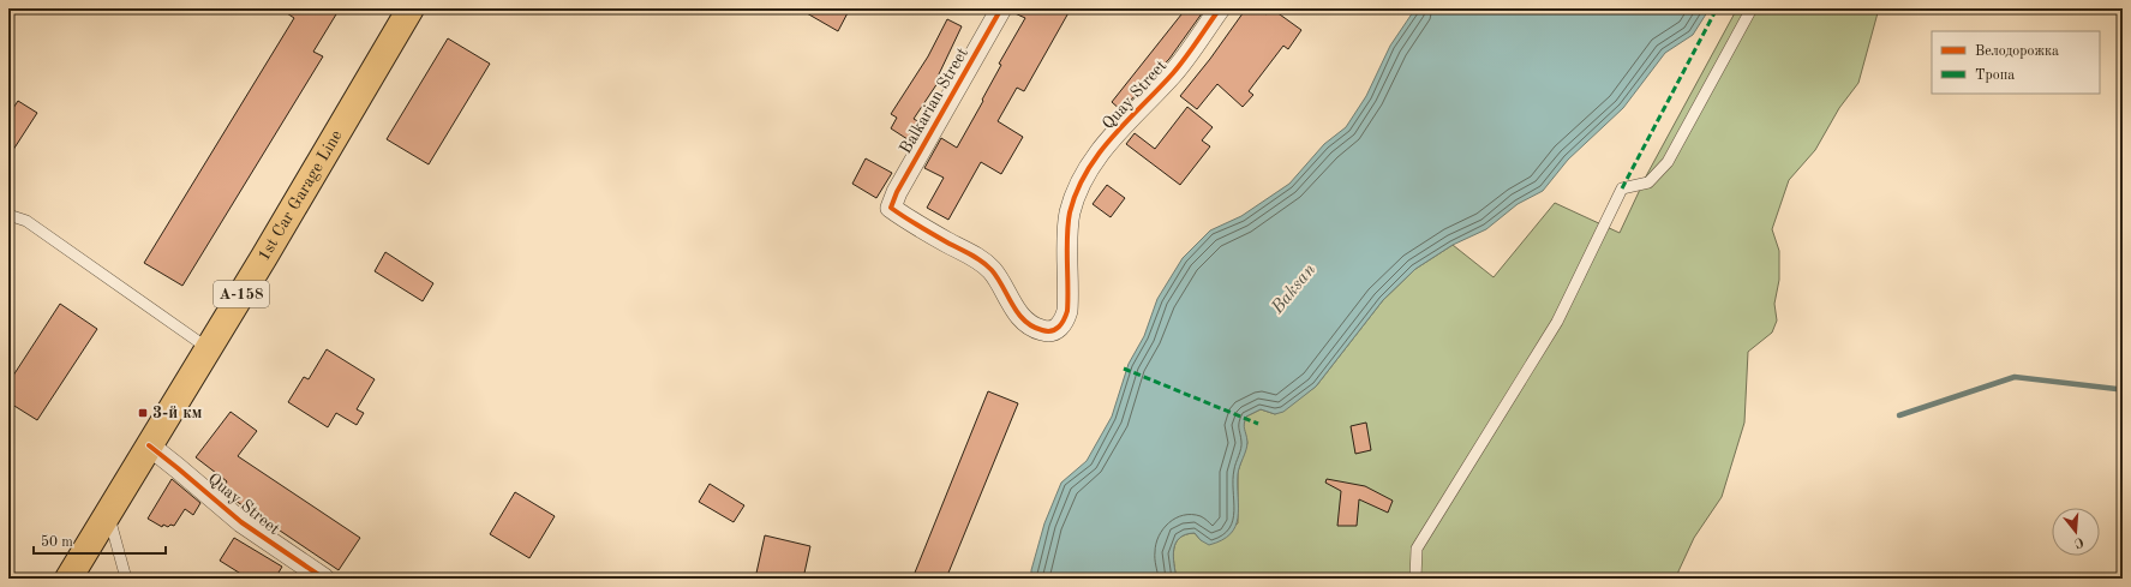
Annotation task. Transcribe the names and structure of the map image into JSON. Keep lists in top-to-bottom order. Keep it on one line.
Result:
{"streets":{"main road":["1st Car Garage Line","А-158"],"street":["Quay Street","Balkarian Street"]},"crossings":[["Quay Street","Balkarian Street"],["Quay Street","1st Car Garage Line"]],"water":["Baksan"],"places":{"transit":["3-й км"]},"legend":["Велодорожка","Тропа"],"scale_bar":"50 m","north":"bottom"}
